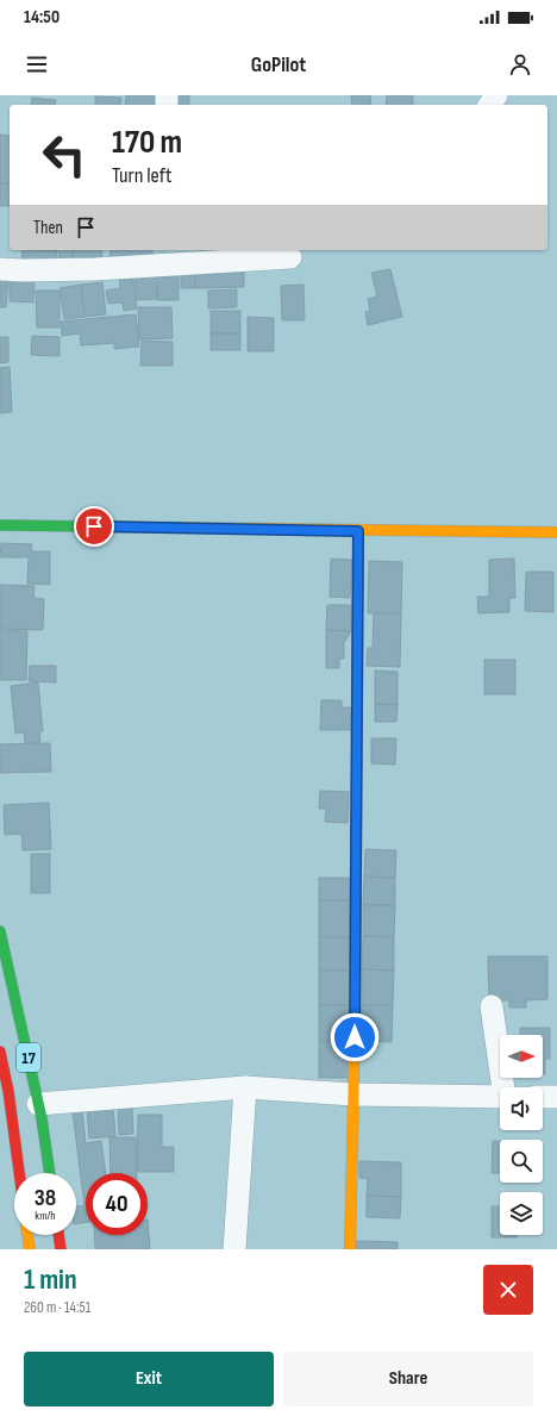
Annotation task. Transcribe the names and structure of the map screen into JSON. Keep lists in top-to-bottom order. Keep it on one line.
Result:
{"streets":{"main road":["17"]},"north":"right","page":{"status":"14:50","header":"GoPilot","turn":["170 m","Turn left"],"then":"Then","speed":"38 km/h","limit":"40","heading":["1 min","260 m · 14:51"],"buttons":["Exit","Share"]}}
